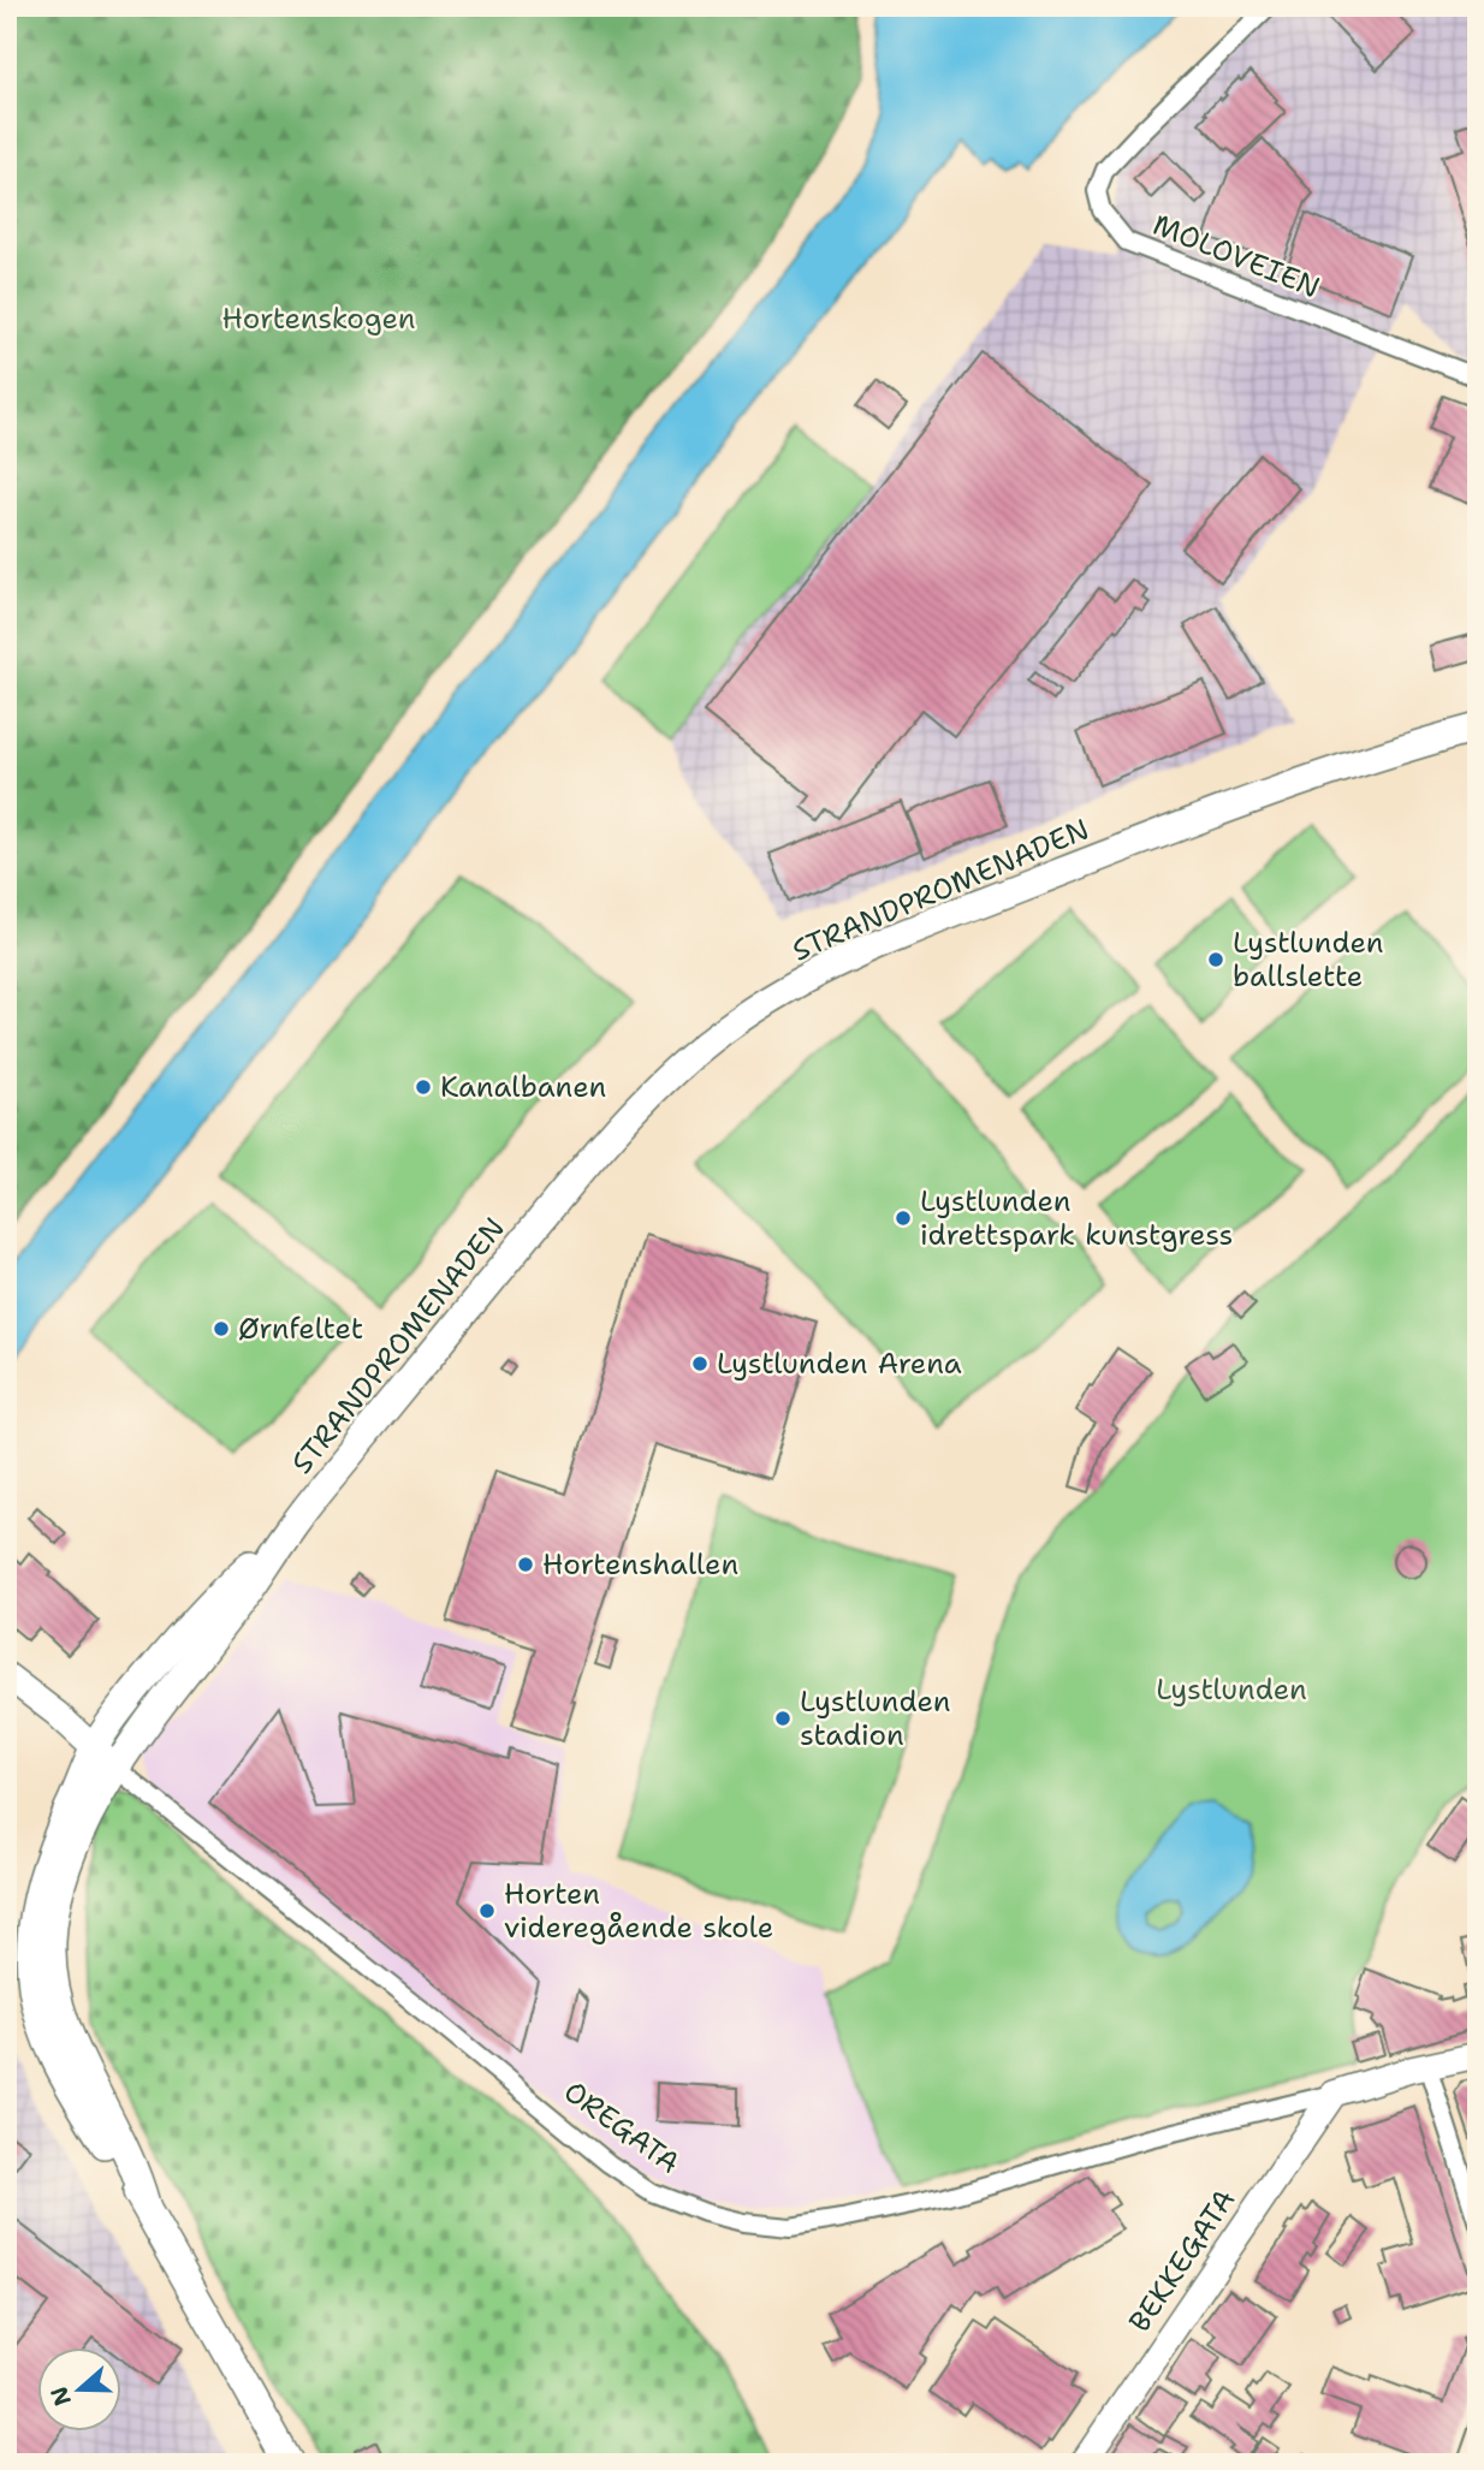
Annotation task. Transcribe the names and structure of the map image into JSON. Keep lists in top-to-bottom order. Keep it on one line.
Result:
{"streets":{"main road":["STRANDPROMENADEN","OREGATA","BEKKEGATA"],"street":["MOLOVEIEN"]},"crossings":[["STRANDPROMENADEN","OREGATA"],["OREGATA","BEKKEGATA"]],"parks":["Hortenskogen","Lystlunden"],"places":["Lystlunden ballslette","Kanalbanen","Lystlunden idrettspark kunstgress","Ørnfeltet","Lystlunden Arena","Hortenshallen","Lystlunden stadion","Horten videregående skole"],"north":"left"}
